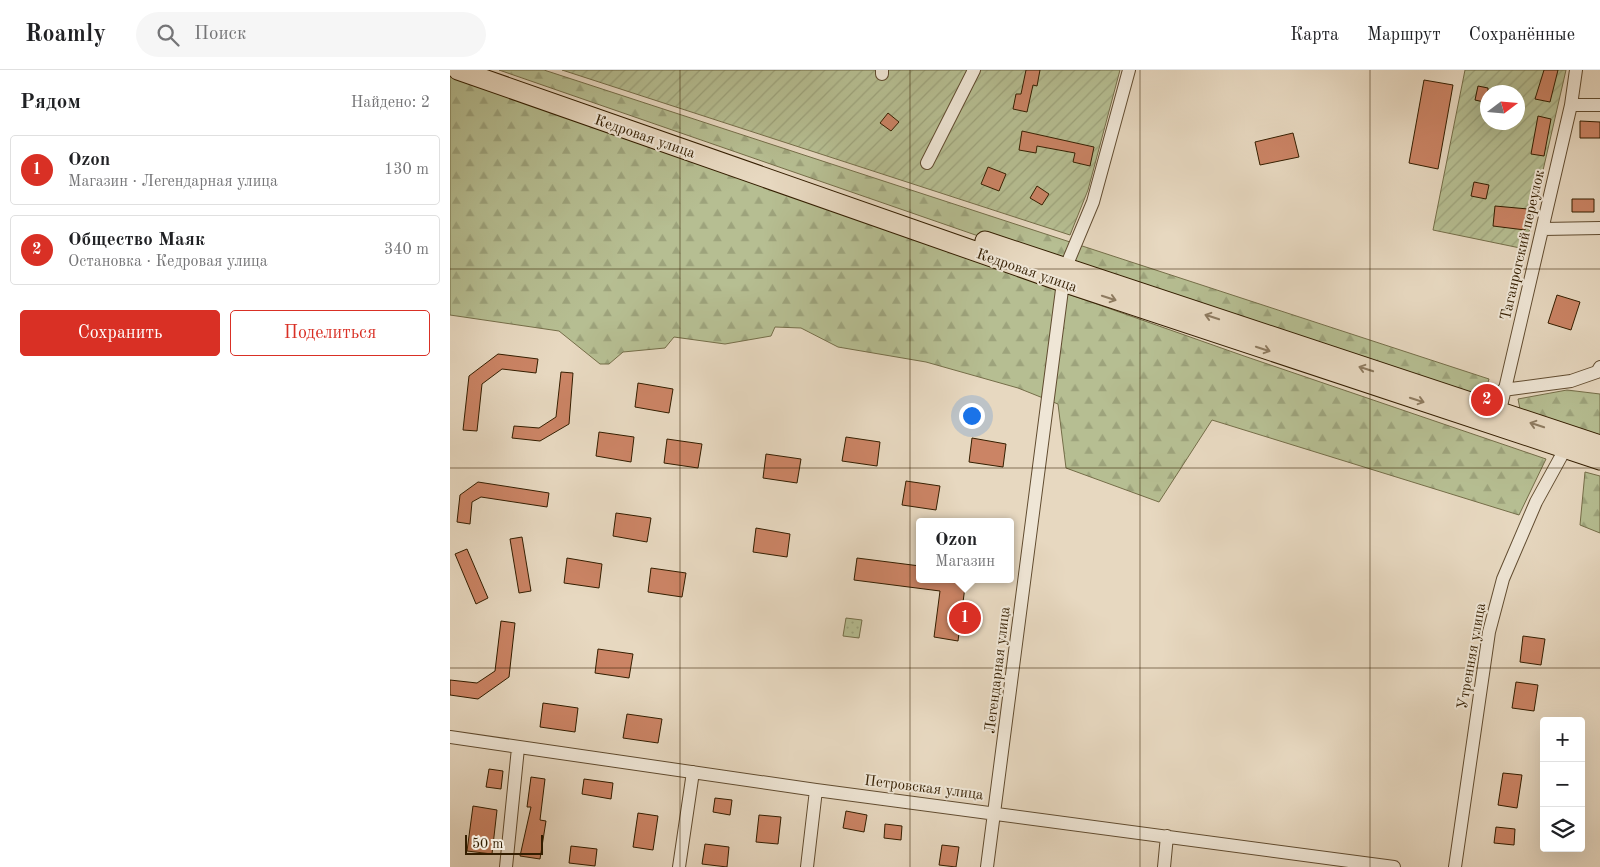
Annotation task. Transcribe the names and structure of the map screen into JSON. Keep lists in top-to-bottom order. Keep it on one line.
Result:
{"streets":{"main road":["Кедровая улица"],"street":["Таганрогский переулок","Утренняя улица","Легендарная улица","Петровская улица"]},"crossings":[["Кедровая улица","Таганрогский переулок"],["Кедровая улица","Утренняя улица"],["Кедровая улица","Легендарная улица"],["Легендарная улица","Петровская улица"]],"scale_bar":"50 m","north":"right","page":{"header":"Roamly","search":"Поиск","nav":["Карта","Маршрут","Сохранённые"],"heading":["Рядом","Найдено: 2"],"list":[{"mark":"1","name":"Ozon","note":"Магазин · Легендарная улица","value":"130 m"},{"mark":"2","name":"Общество Маяк","note":"Остановка · Кедровая улица","value":"340 m"}],"buttons":["Сохранить","Поделиться"],"pins":["2","1"],"popup":["Ozon","Магазин"],"map_buttons":["+","−"],"scale":"50 m"}}
